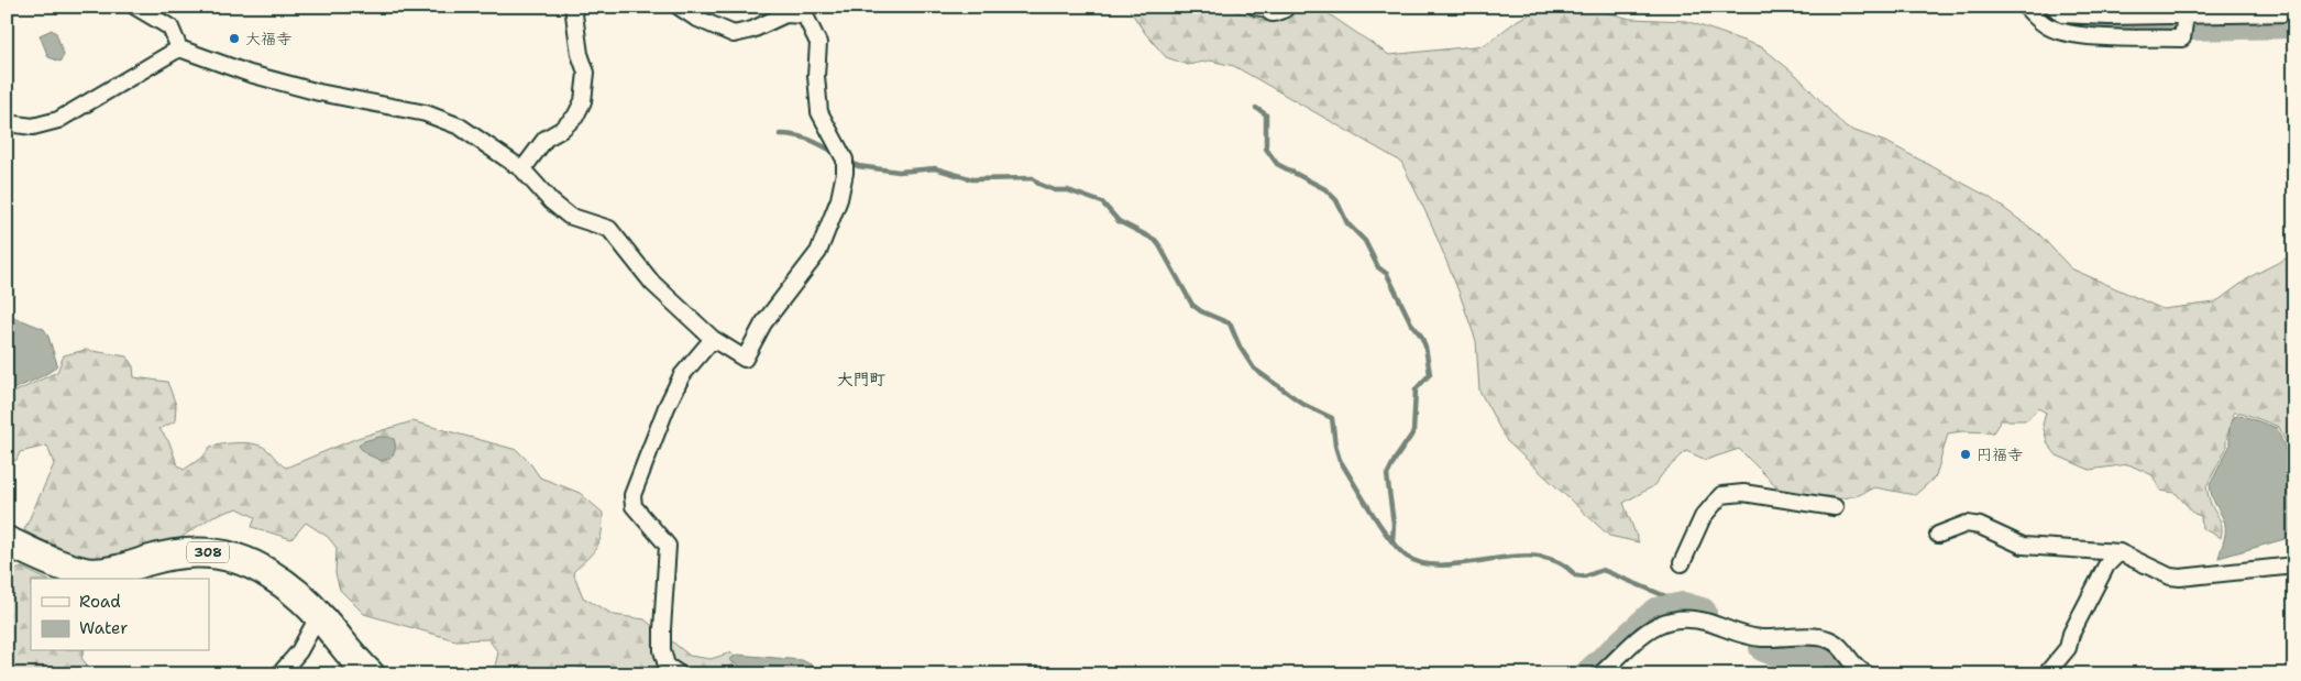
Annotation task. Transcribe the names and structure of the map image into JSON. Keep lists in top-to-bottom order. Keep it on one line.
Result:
{"streets":{"highway":["308"]},"districts":["大門町"],"places":["大福寺","円福寺"],"legend":["Road","Water"]}
